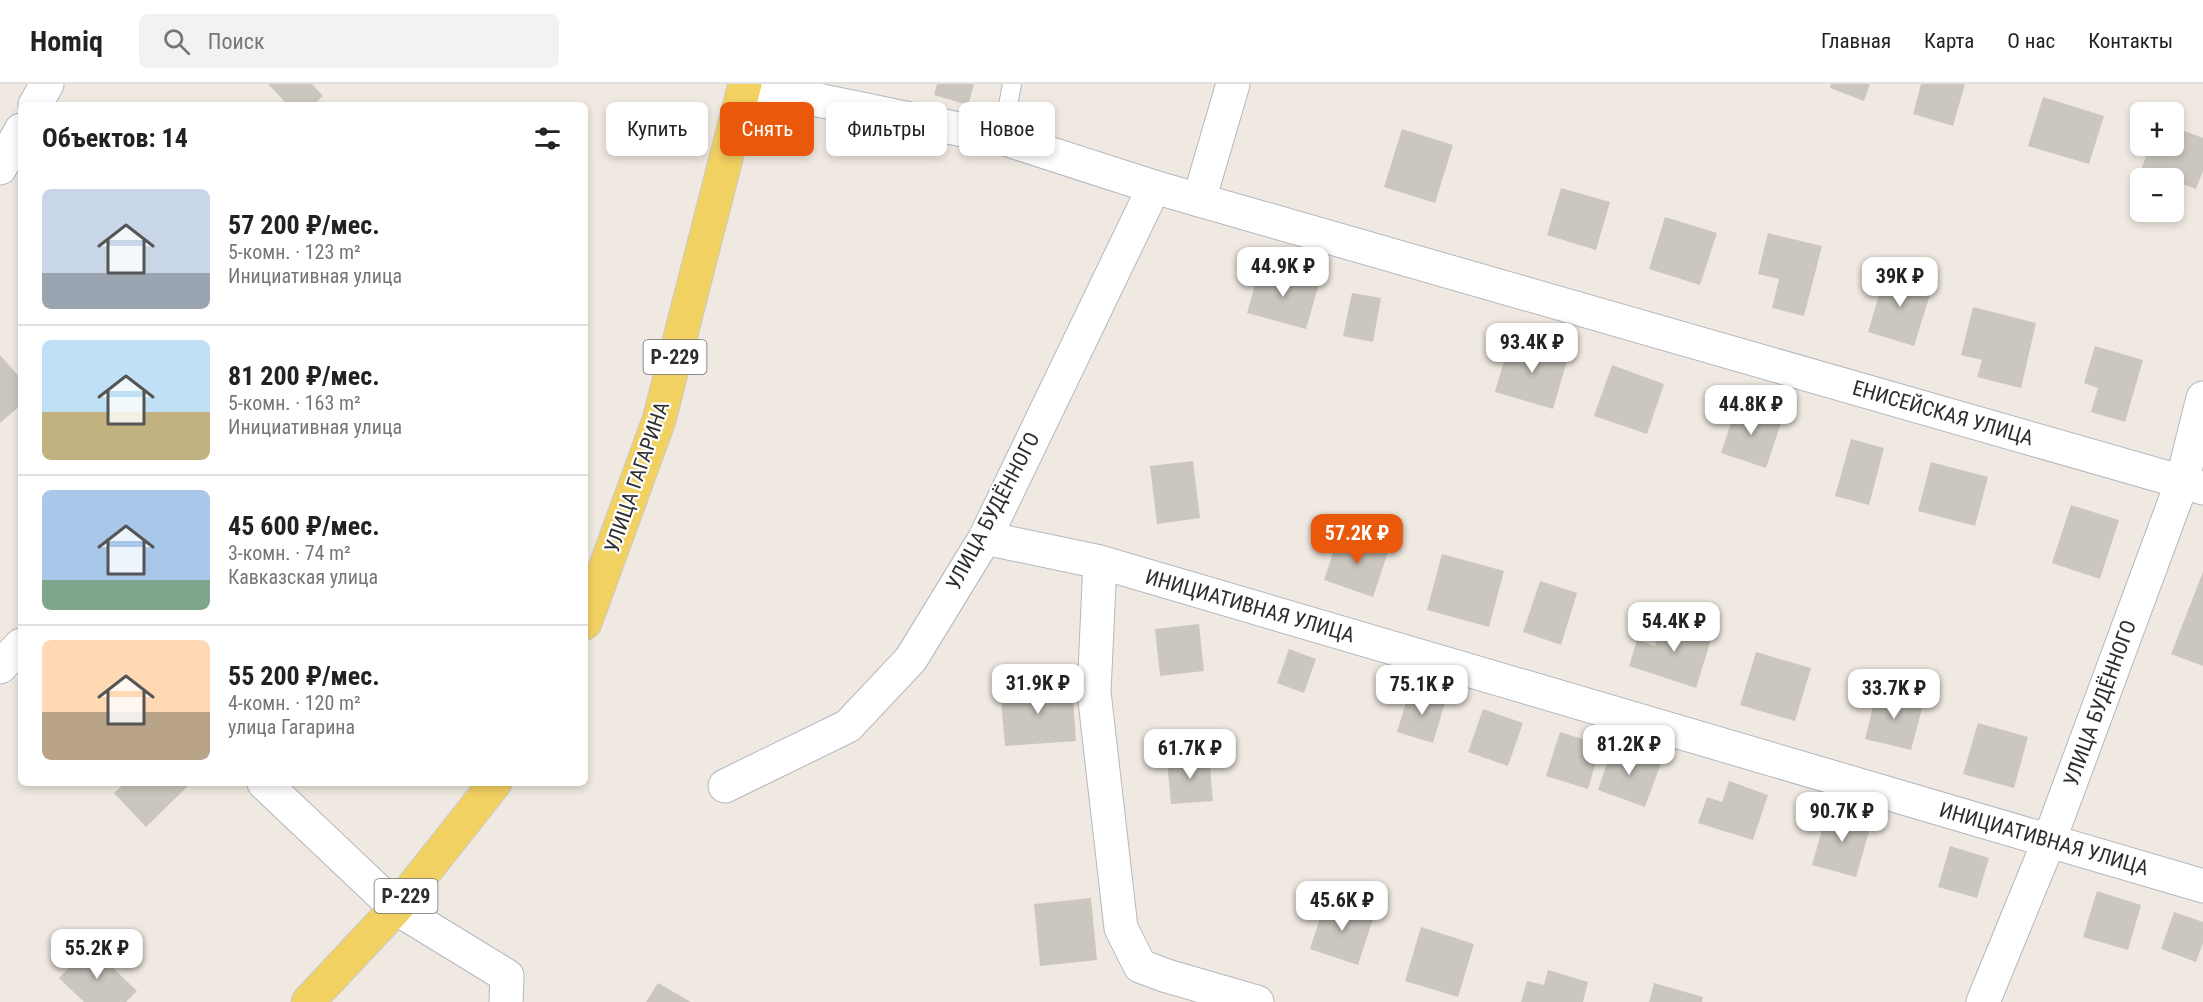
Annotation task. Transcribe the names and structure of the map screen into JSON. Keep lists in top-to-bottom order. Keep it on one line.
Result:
{"streets":{"main road":["Р-229","УЛИЦА ГАГАРИНА"],"street":["ЕНИСЕЙСКАЯ УЛИЦА","УЛИЦА БУДЁННОГО","ИНИЦИАТИВНАЯ УЛИЦА"]},"crossings":[["ЕНИСЕЙСКАЯ УЛИЦА","УЛИЦА ГАГАРИНА"],["ЕНИСЕЙСКАЯ УЛИЦА","УЛИЦА БУДЁННОГО"],["УЛИЦА БУДЁННОГО","ИНИЦИАТИВНАЯ УЛИЦА"]],"page":{"header":"Homiq","search":"Поиск","nav":["Главная","Карта","О нас","Контакты"],"map_buttons":["+","−"],"chip":["Купить","Снять","Фильтры","Новое"],"heading":"Объектов: 14","list":[{"name":"57 200 ₽/мес.","note":"5-комн. · 123 m² · Инициативная улица"},{"name":"81 200 ₽/мес.","note":"5-комн. · 163 m² · Инициативная улица"},{"name":"45 600 ₽/мес.","note":"3-комн. · 74 m² · Кавказская улица"},{"name":"55 200 ₽/мес.","note":"4-комн. · 120 m² · улица Гагарина"}],"price":["44.9K ₽","39K ₽","93.4K ₽","44.8K ₽","57.2K ₽","54.4K ₽","31.9K ₽","75.1K ₽","33.7K ₽","81.2K ₽","61.7K ₽","90.7K ₽","45.6K ₽","55.2K ₽"]}}
